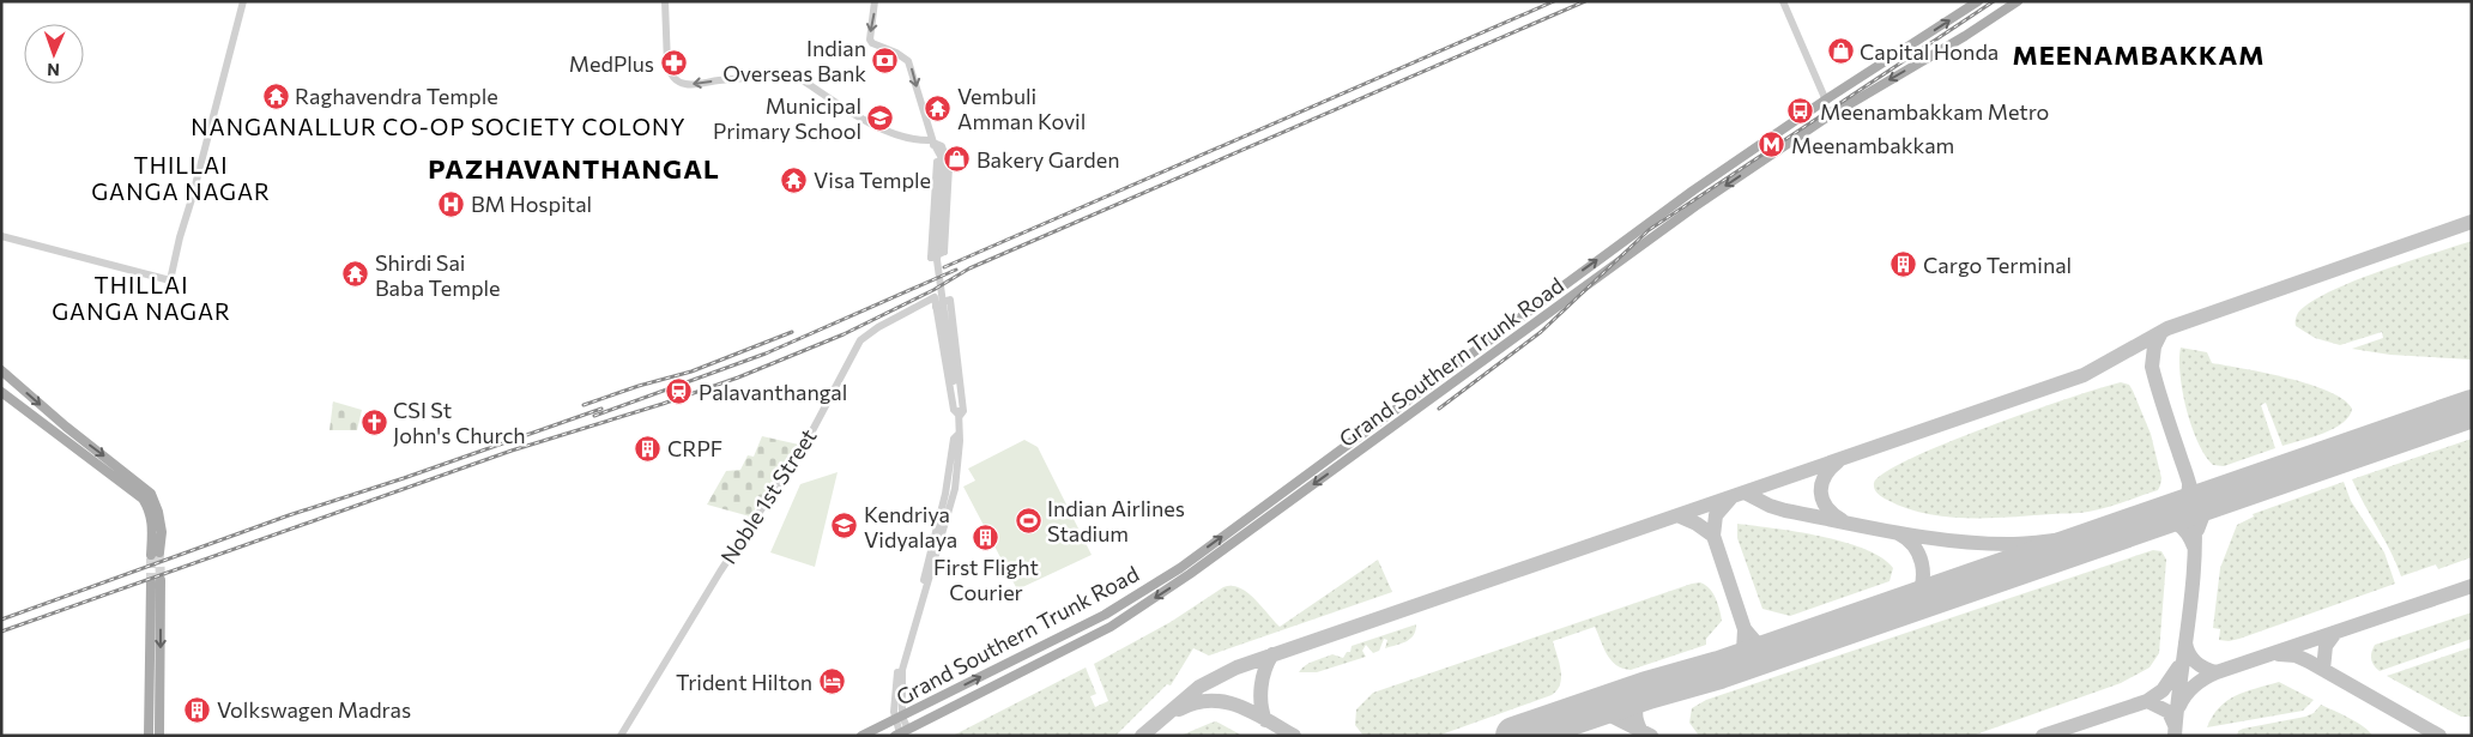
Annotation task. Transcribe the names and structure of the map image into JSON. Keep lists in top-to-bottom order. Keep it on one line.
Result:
{"streets":{"main road":["Grand Southern Trunk Road"],"street":["Noble 1st Street"]},"districts":["MEENAMBAKKAM","NANGANALLUR CO-OP SOCIETY COLONY","THILLAI GANGA NAGAR","PAZHAVANTHANGAL","THILLAI GANGA NAGAR"],"places":{"shop":["Capital Honda","Bakery Garden"],"bank":["Indian Overseas Bank"],"pharmacy":["MedPlus"],"temple":["Raghavendra Temple","Vembuli Amman Kovil","Visa Temple","Shirdi Sai Baba Temple"],"bus stop":["Meenambakkam Metro"],"school or university":["Municipal Primary School","Kendriya Vidyalaya"],"metro station":["Meenambakkam"],"hospital":["BM Hospital"],"building":["Cargo Terminal","CRPF","First Flight Courier","Volkswagen Madras"],"station":["Palavanthangal"],"church":["CSI St John's Church"],"sports":["Indian Airlines Stadium"],"hotel":["Trident Hilton"]},"north":"bottom"}
